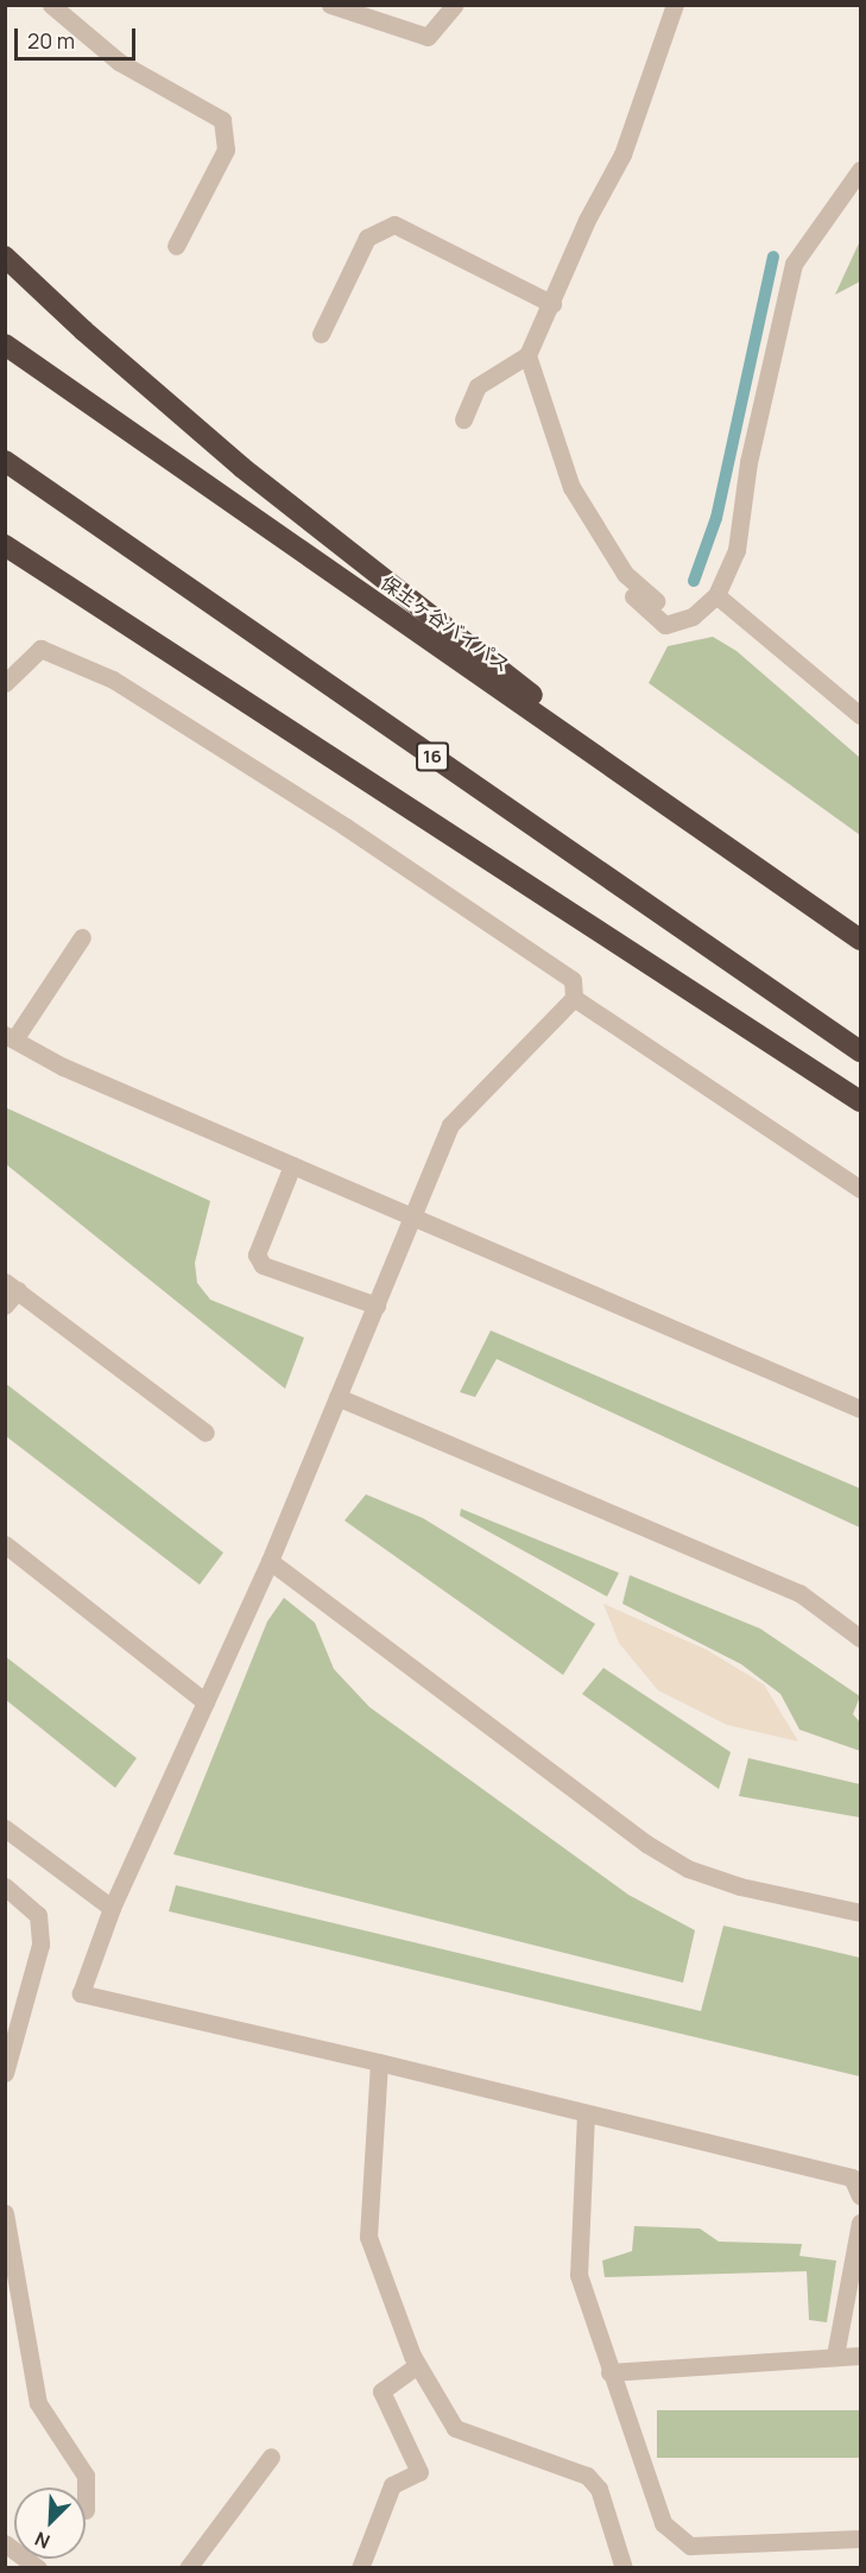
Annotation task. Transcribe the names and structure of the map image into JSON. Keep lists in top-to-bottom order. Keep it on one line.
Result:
{"streets":{"highway":["保土ヶ谷バイパス","16"]},"scale_bar":"20 m","north":"bottom left"}
